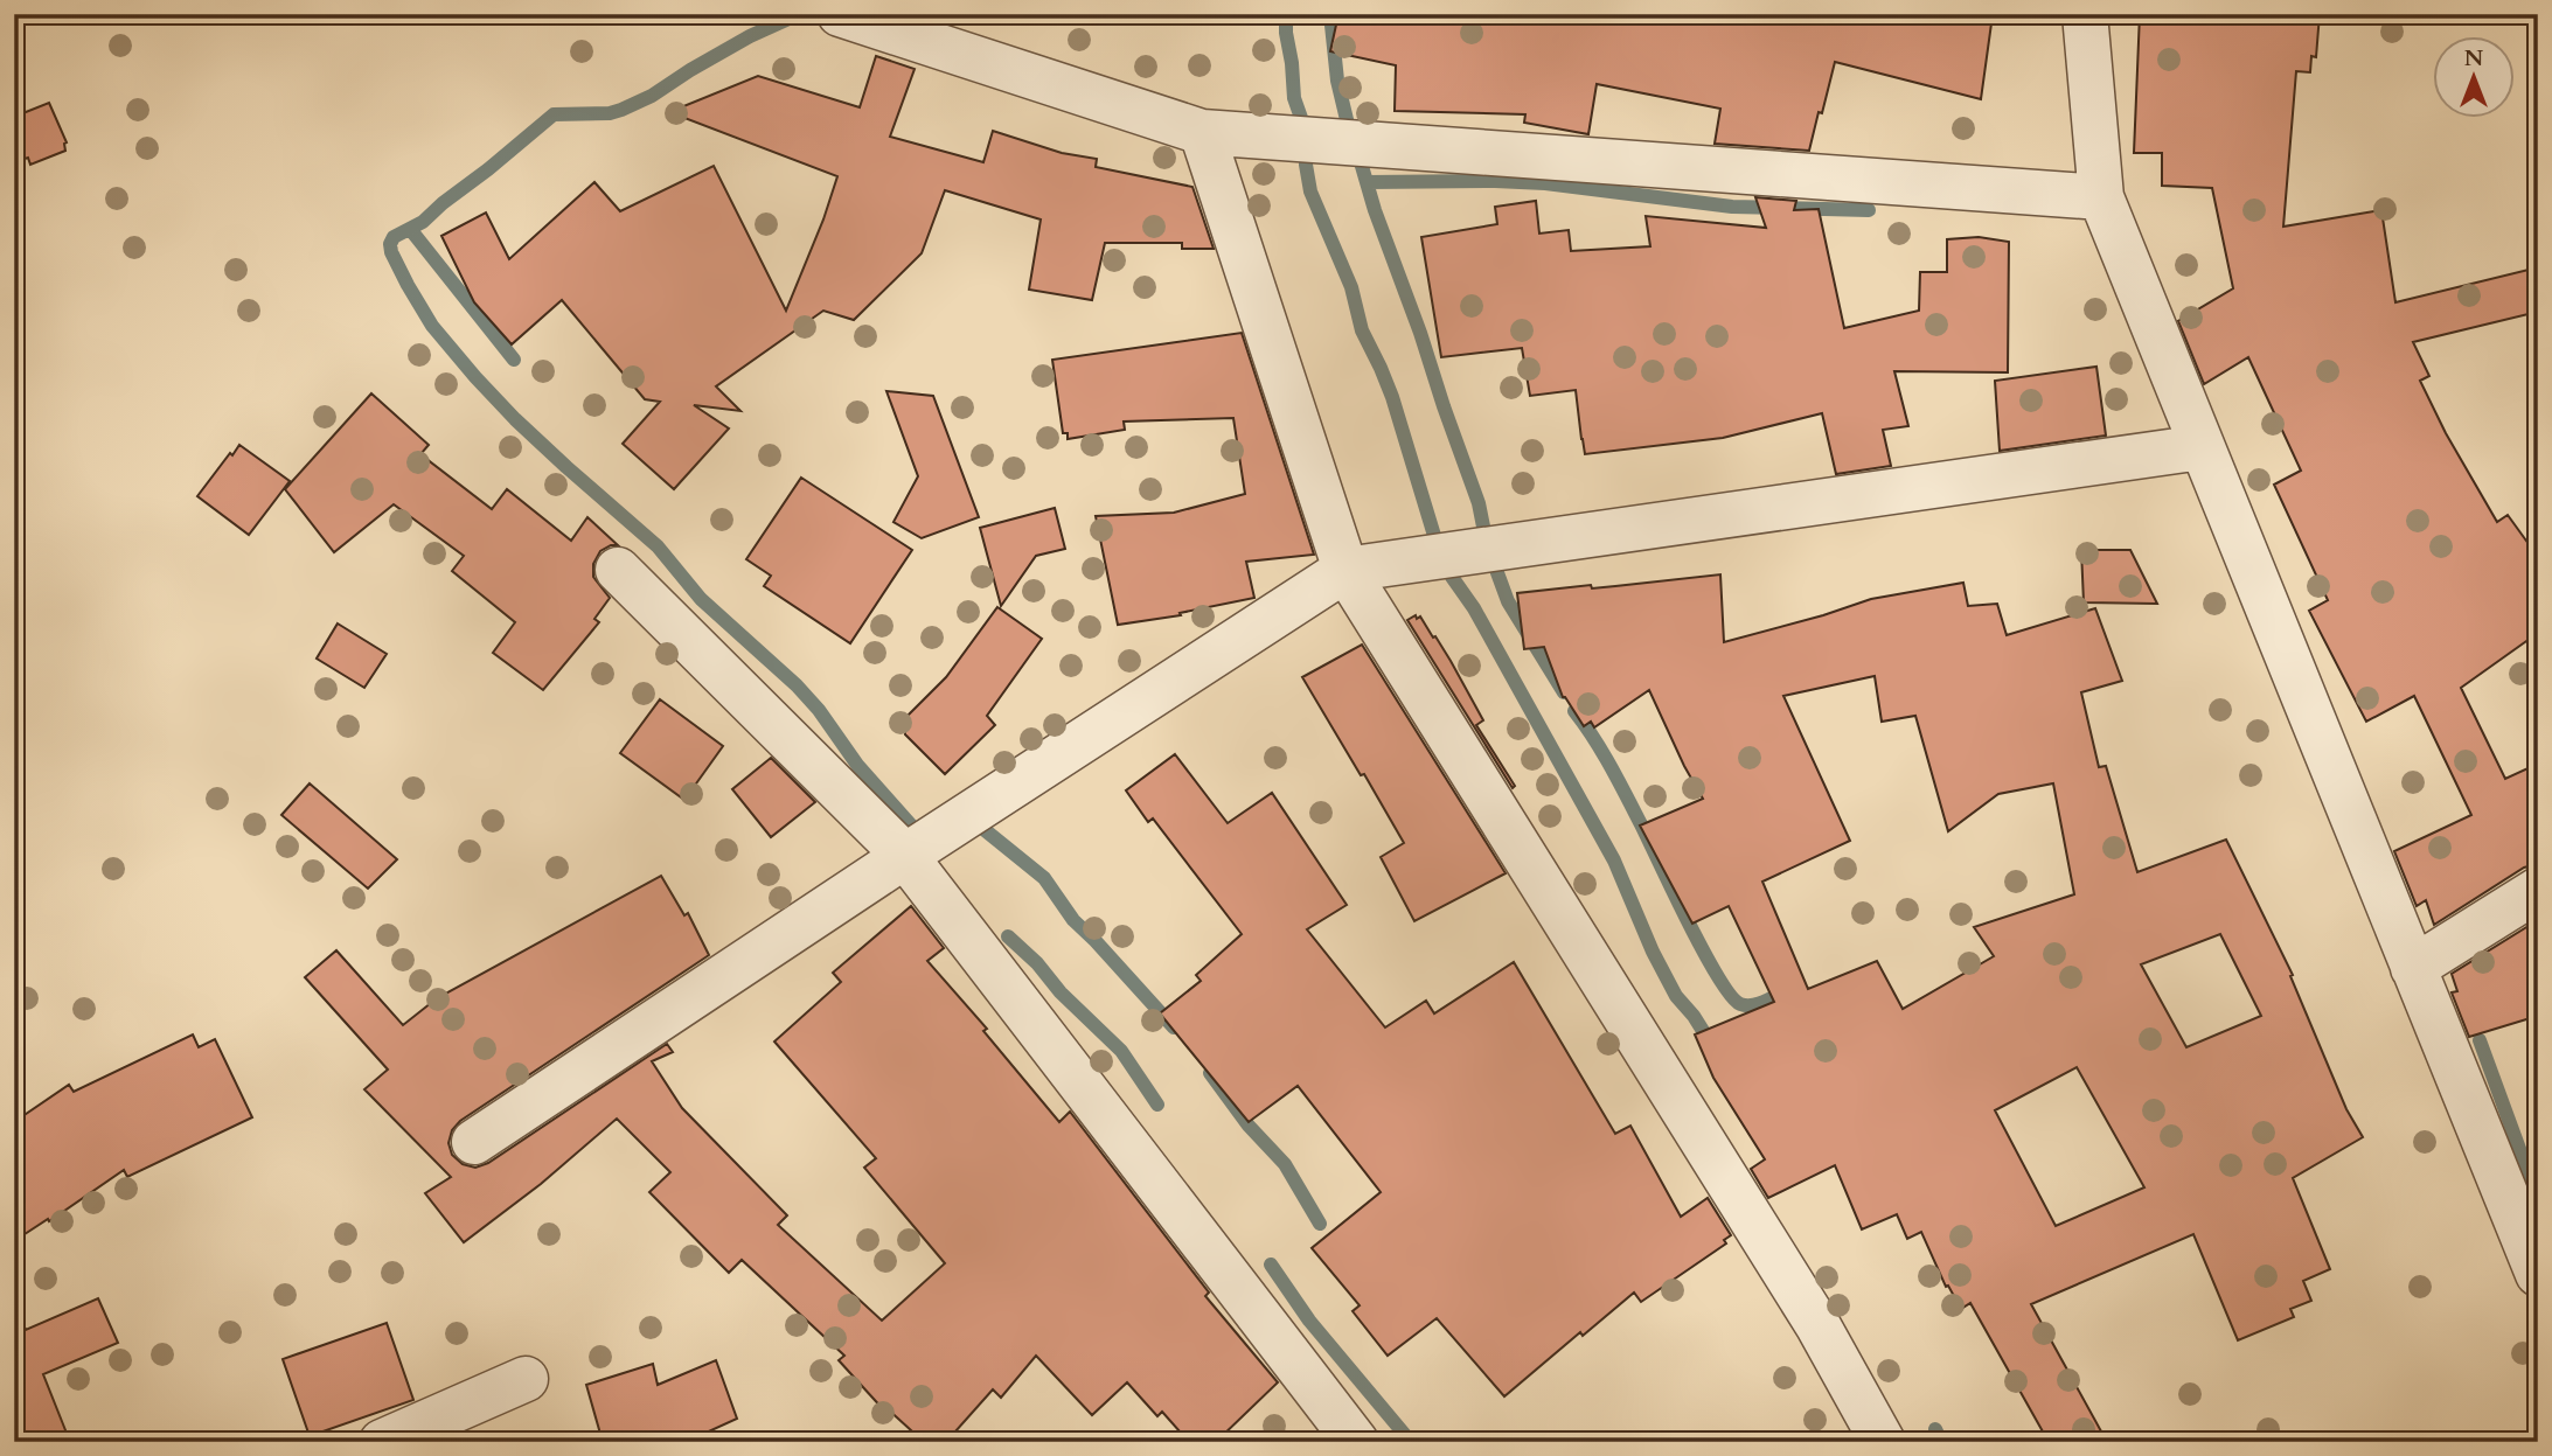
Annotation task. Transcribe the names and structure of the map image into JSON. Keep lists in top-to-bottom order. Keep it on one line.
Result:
{"north":"top"}
